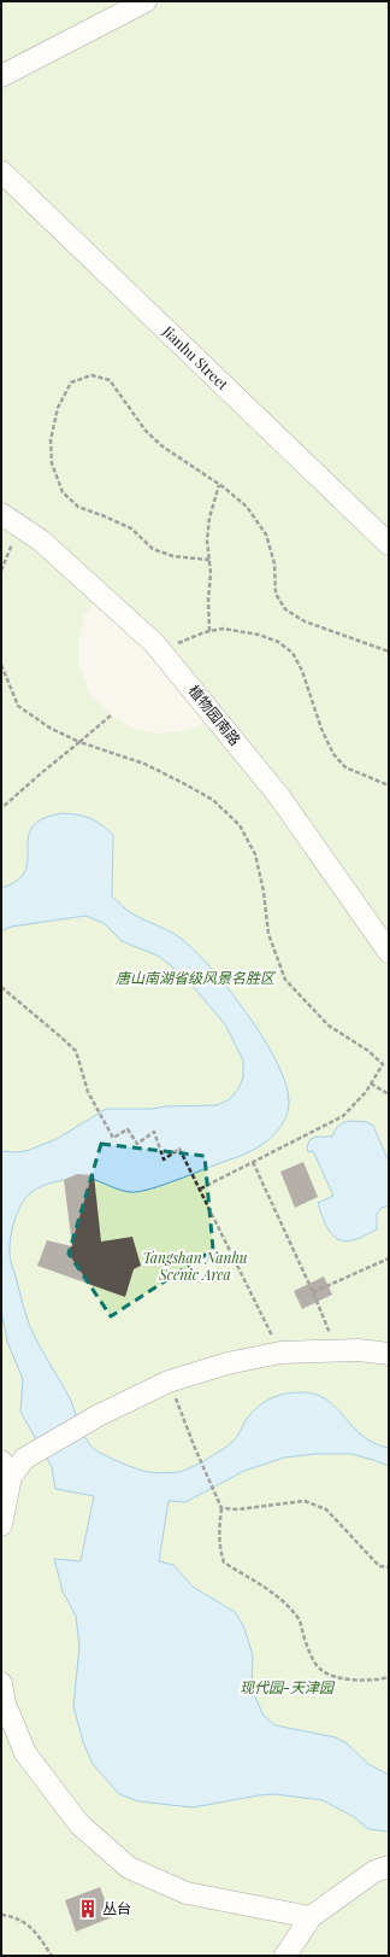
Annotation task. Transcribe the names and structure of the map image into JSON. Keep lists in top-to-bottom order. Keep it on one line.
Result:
{"streets":{"street":["Jianhu Street","植物园南路"]},"parks":["唐山南湖省级风景名胜区","Tangshan Nanhu Scenic Area","现代园-天津园"],"places":{"building":["丛台"]}}
